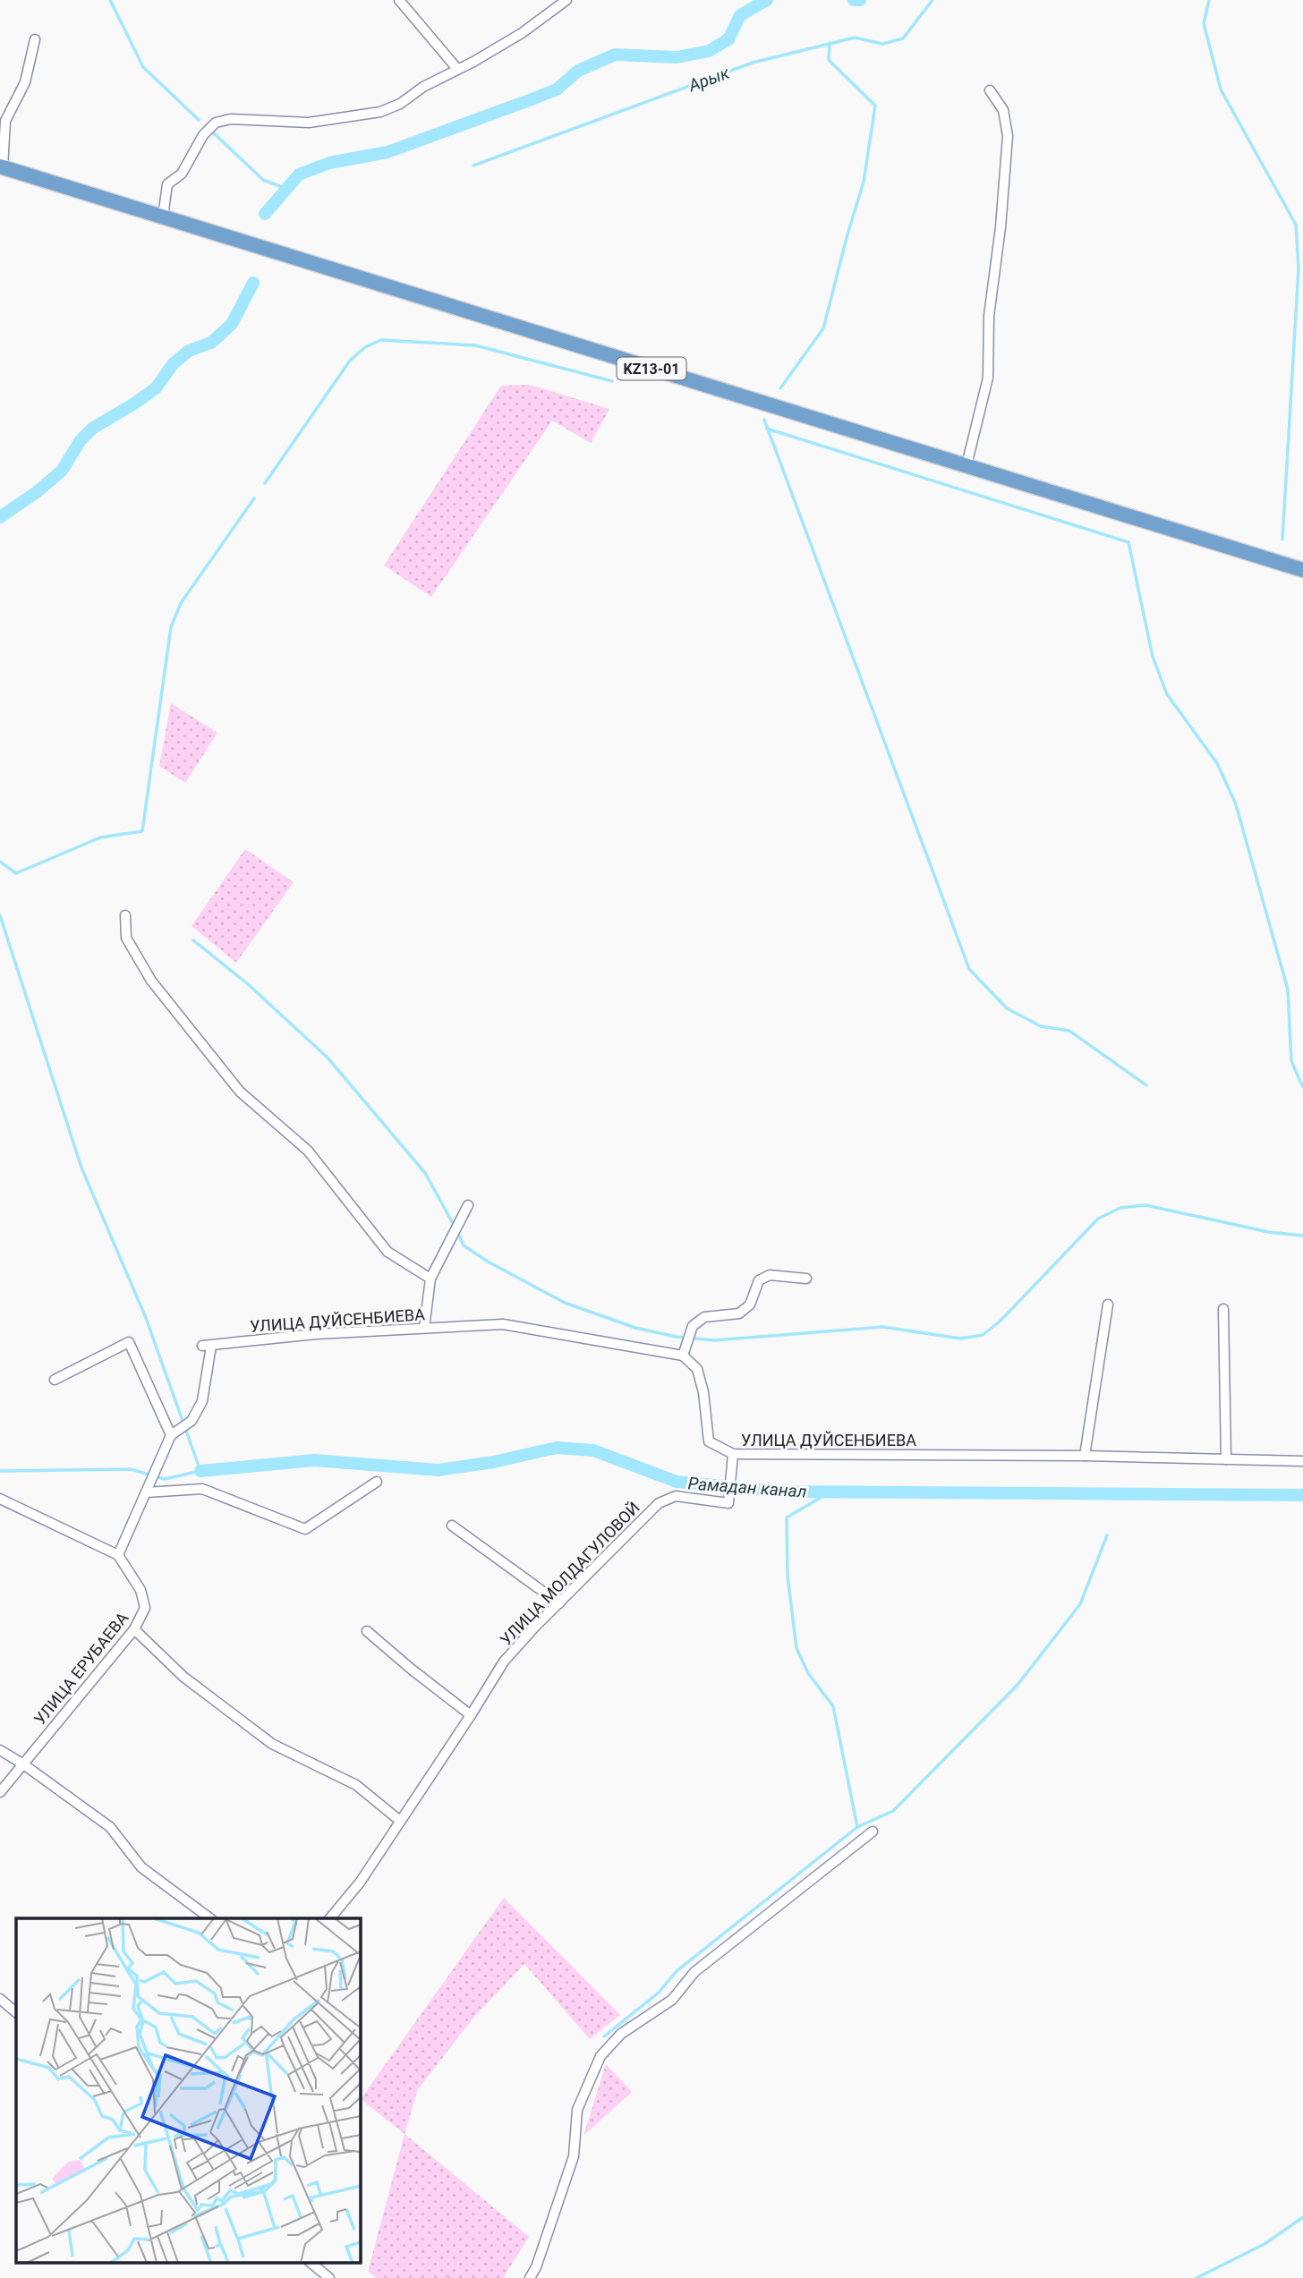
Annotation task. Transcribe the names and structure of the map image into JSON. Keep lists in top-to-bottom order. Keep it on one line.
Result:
{"streets":{"highway":["KZ13-01"],"street":["УЛИЦА ДУЙСЕНБИЕВА","УЛИЦА МОЛДАГУЛОВОЙ","УЛИЦА ЕРУБАЕВА"]},"crossings":[["УЛИЦА ДУЙСЕНБИЕВА","УЛИЦА МОЛДАГУЛОВОЙ"]],"water":["Арык","Рамадан канал"]}
